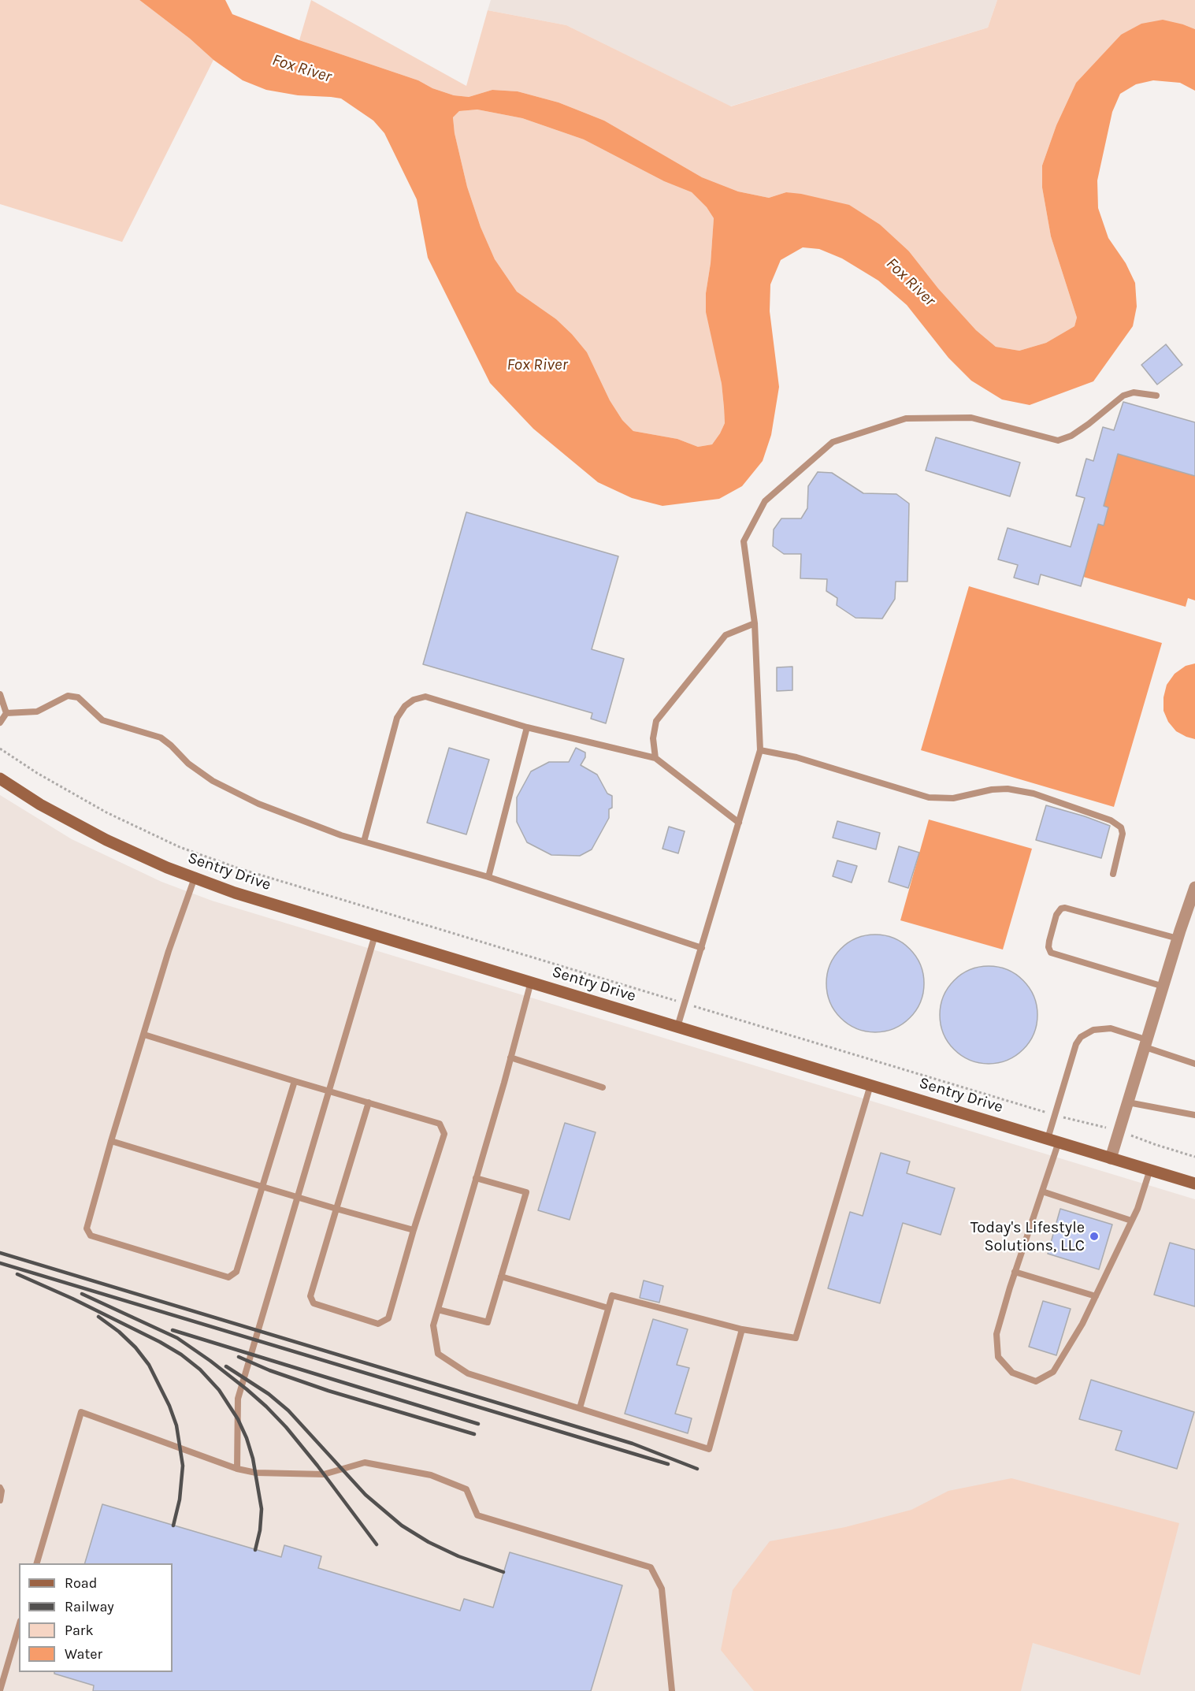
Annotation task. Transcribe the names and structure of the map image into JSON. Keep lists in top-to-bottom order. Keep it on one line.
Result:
{"streets":{"street":["Sentry Drive"]},"water":["Fox River"],"places":["Today's Lifestyle Solutions, LLC"],"legend":["Road","Railway","Park","Water"]}
